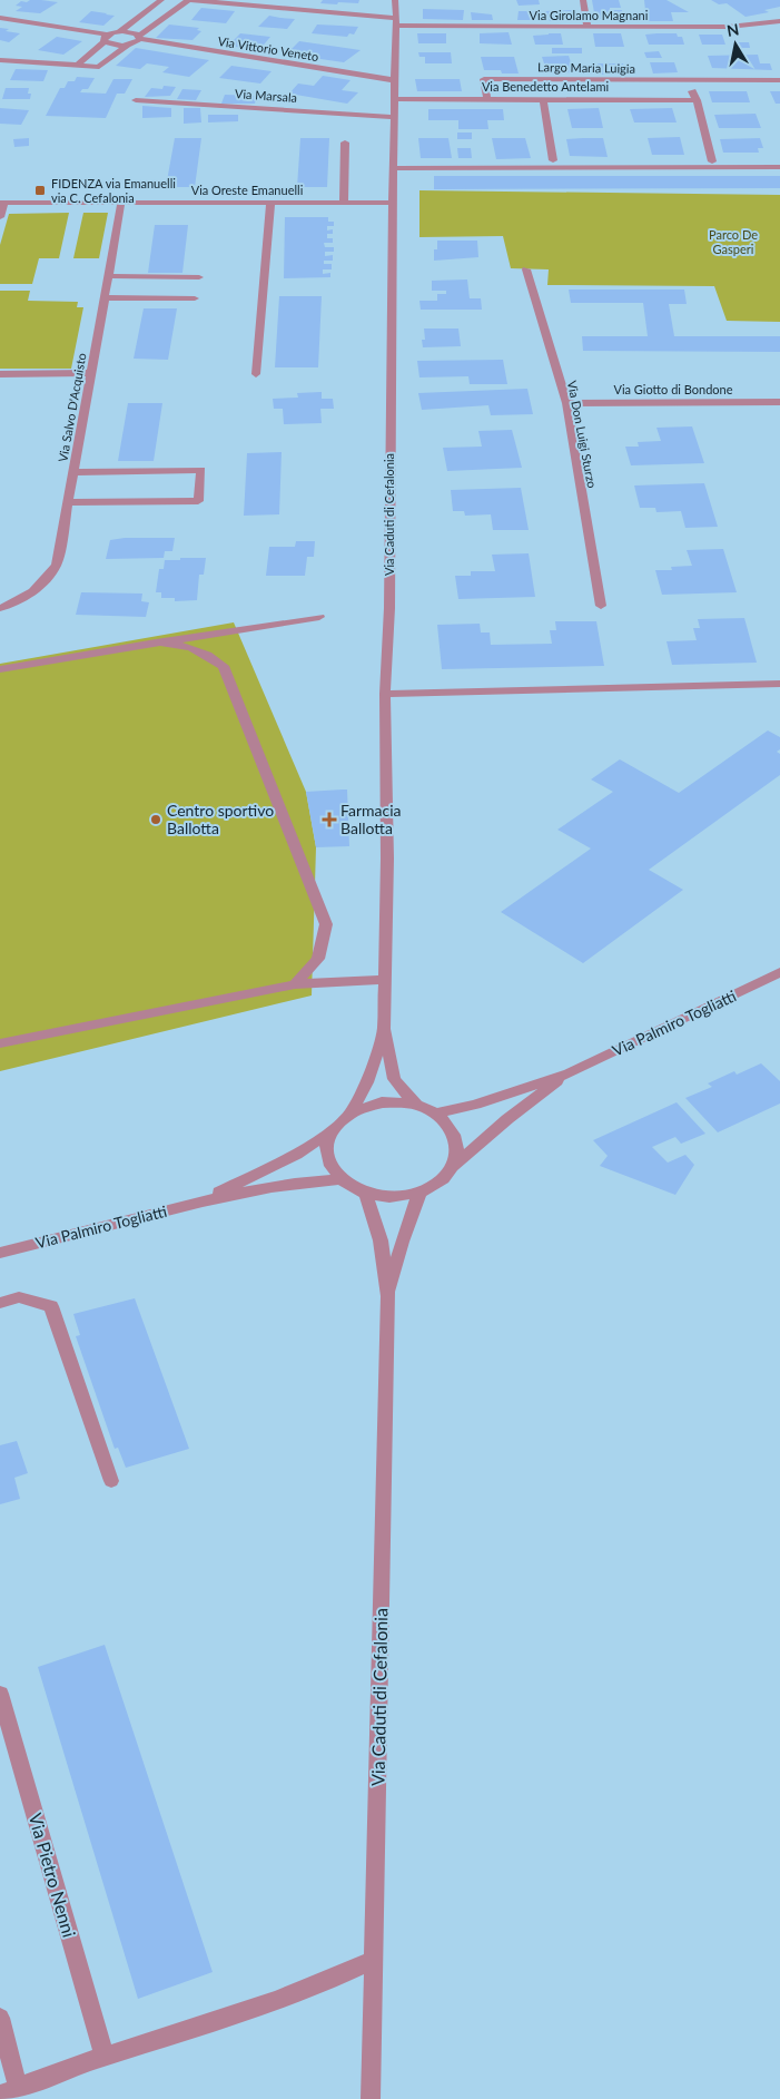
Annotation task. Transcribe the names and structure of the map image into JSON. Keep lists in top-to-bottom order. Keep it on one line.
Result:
{"streets":{"street":["Via Girolamo Magnani","Via Vittorio Veneto","Largo Maria Luigia","Via Benedetto Antelami","Via Marsala","Via Oreste Emanuelli","Via Giotto di Bondone","Via Salvo D'Acquisto","Via Don Luigi Sturzo","Via Caduti di Cefalonia","Via Palmiro Togliatti","Via Pietro Nenni"]},"crossings":[["Via Girolamo Magnani","Via Caduti di Cefalonia"],["Via Vittorio Veneto","Via Caduti di Cefalonia"],["Largo Maria Luigia","Via Benedetto Antelami"],["Via Benedetto Antelami","Via Caduti di Cefalonia"],["Via Marsala","Via Caduti di Cefalonia"],["Via Oreste Emanuelli","Via Salvo D'Acquisto"],["Via Oreste Emanuelli","Via Caduti di Cefalonia"],["Via Giotto di Bondone","Via Don Luigi Sturzo"],["Via Caduti di Cefalonia","Via Palmiro Togliatti"]],"parks":["Parco De Gasperi"],"places":{"transit":["FIDENZA via Emanuelli via C. Cefalonia"],"other":["Centro sportivo Ballotta"],"health":["Farmacia Ballotta"]},"north":"top"}
